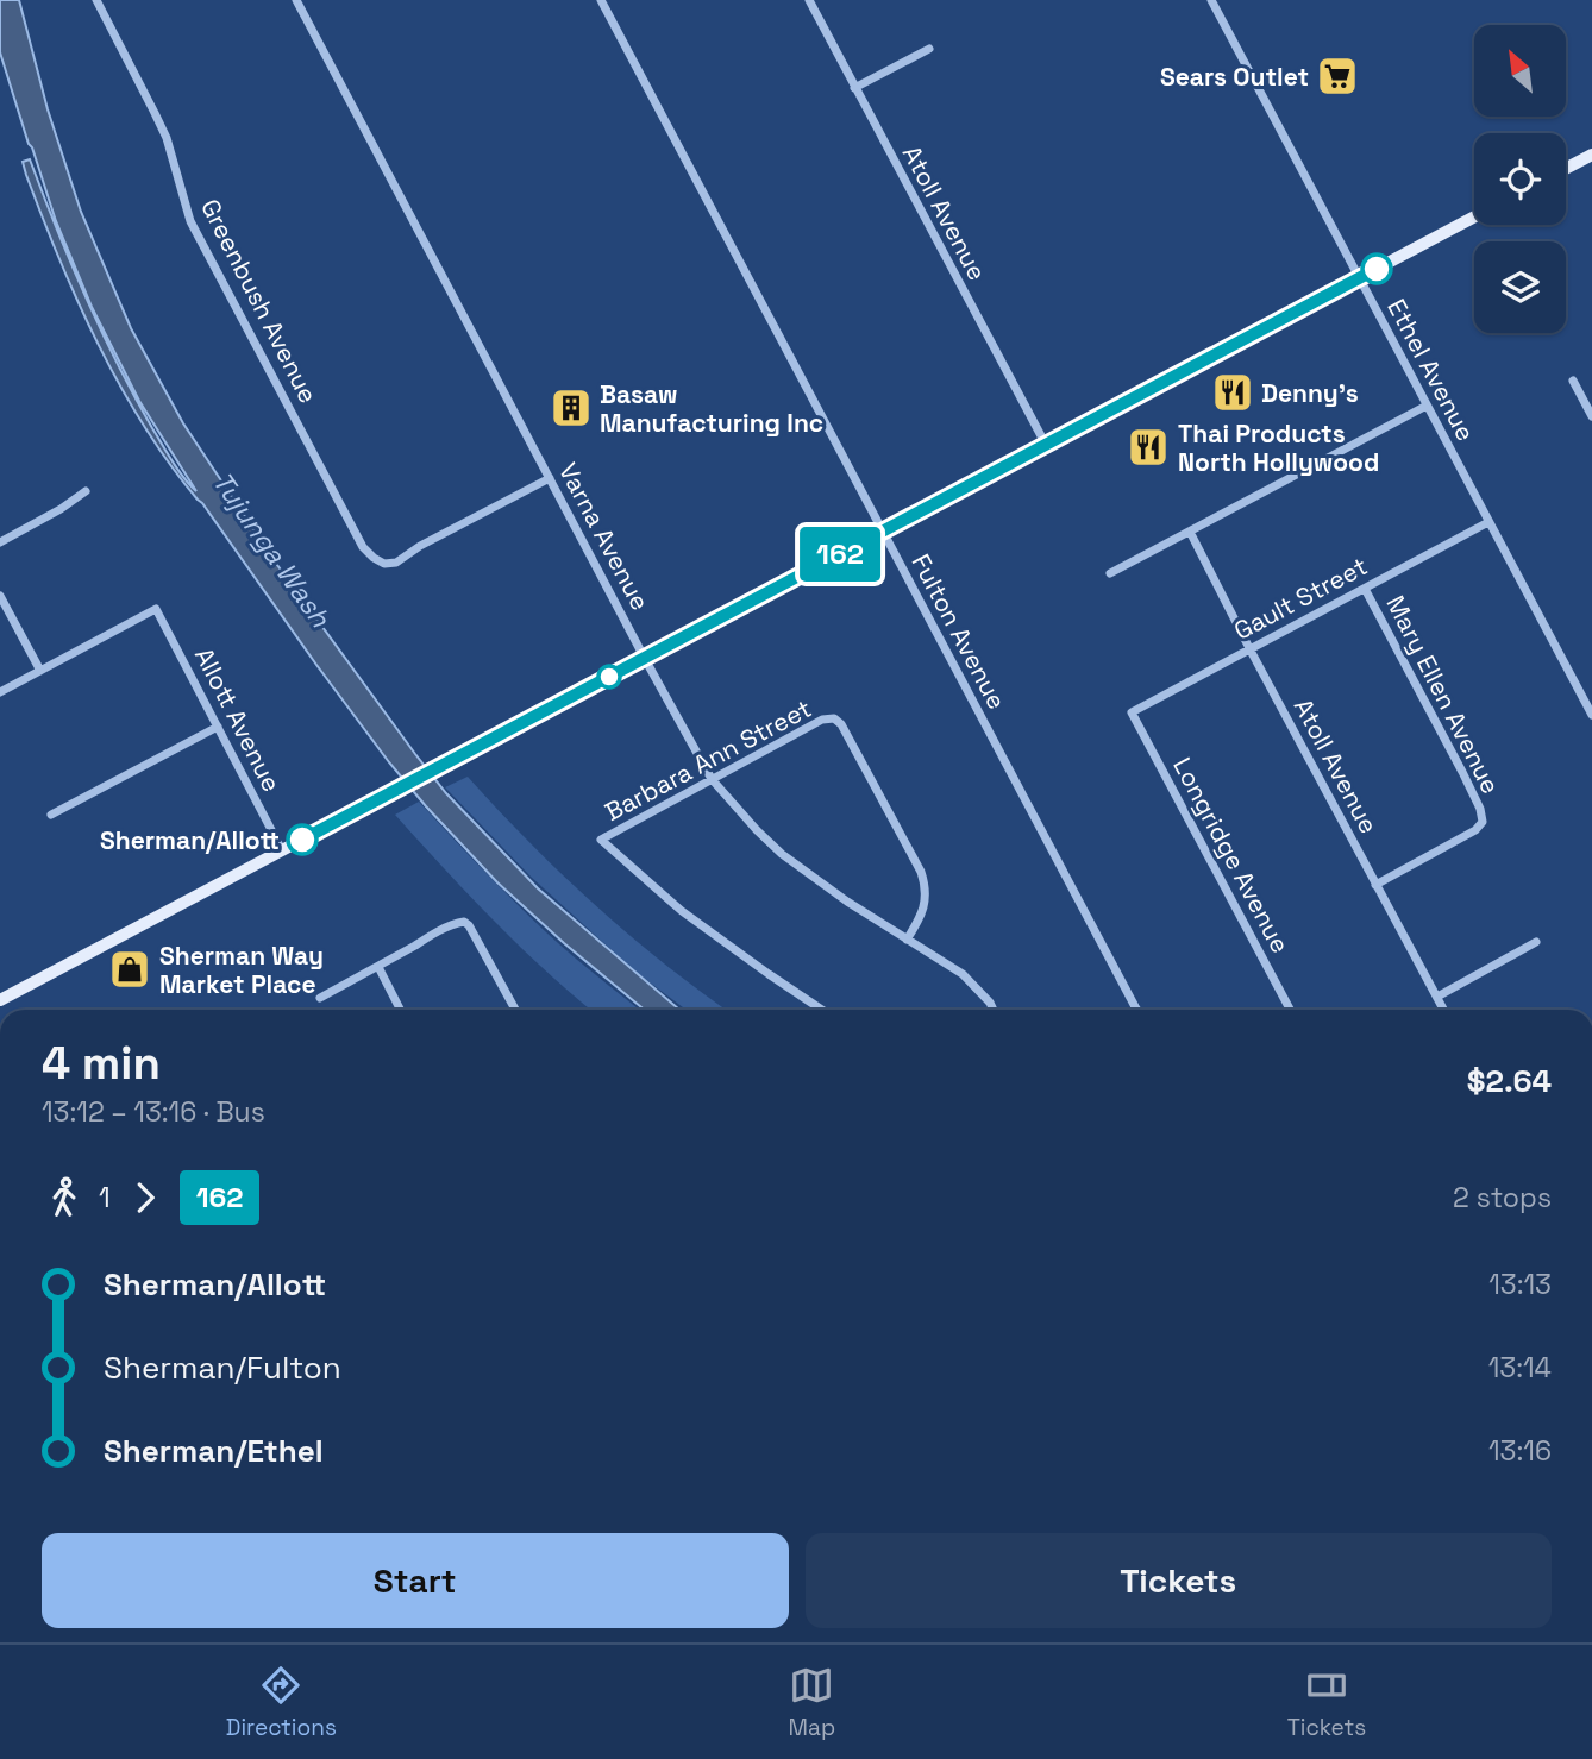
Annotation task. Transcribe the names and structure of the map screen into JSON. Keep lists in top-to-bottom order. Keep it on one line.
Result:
{"streets":{"street":["Atoll Avenue","Greenbush Avenue","Ethel Avenue","Varna Avenue","Gault Street","Fulton Avenue","Mary Ellen Avenue","Allott Avenue","Barbara Ann Street","Longridge Avenue"]},"crossings":[["Atoll Avenue","Gault Street"],["Atoll Avenue","Mary Ellen Avenue"],["Greenbush Avenue","Varna Avenue"],["Ethel Avenue","Gault Street"],["Varna Avenue","Barbara Ann Street"],["Gault Street","Mary Ellen Avenue"],["Gault Street","Longridge Avenue"]],"water":["Tujunga Wash"],"places":{"supermarket":["Sears Outlet"],"restaurant":["Denny's","Thai Products North Hollywood"],"building":["Basaw Manufacturing Inc"],"other":["Sherman/Allott"],"shop":["Sherman Way Market Place"]},"lines":["bus line 162"],"north":"top left","page":{"on_map":"162","heading":["4 min","13:12 – 13:16 · Bus","$2.64"],"legs":["1","162","2 stops"],"list":[{"name":"Sherman/Allott","value":"13:13"},{"name":"Sherman/Fulton","value":"13:14"},{"name":"Sherman/Ethel","value":"13:16"}],"buttons":["Start","Tickets"],"tabs":["Directions","Map","Tickets"]}}
